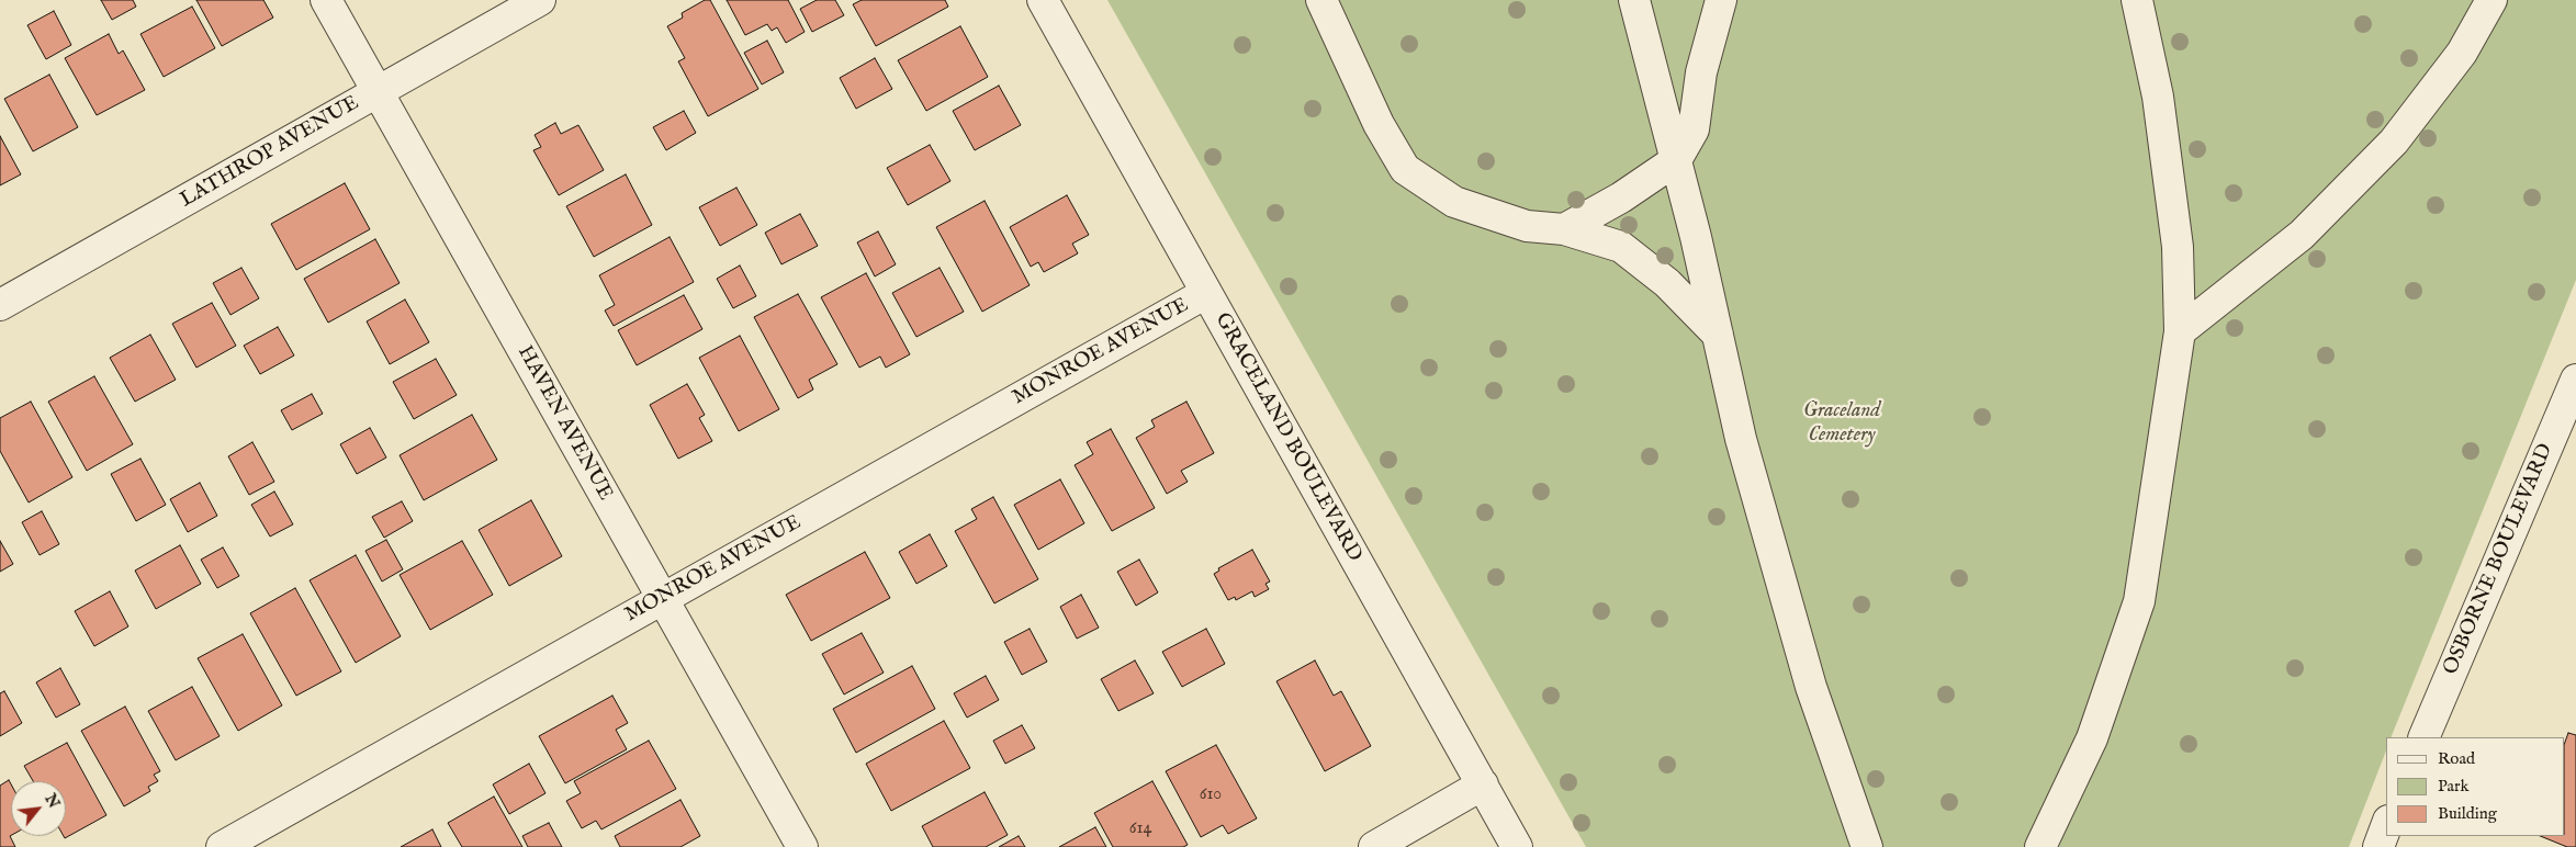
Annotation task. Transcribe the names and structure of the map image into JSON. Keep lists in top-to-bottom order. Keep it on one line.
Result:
{"streets":{"street":["LATHROP AVENUE","MONROE AVENUE","HAVEN AVENUE","GRACELAND BOULEVARD","OSBORNE BOULEVARD"]},"crossings":[["LATHROP AVENUE","HAVEN AVENUE"],["MONROE AVENUE","HAVEN AVENUE"],["MONROE AVENUE","GRACELAND BOULEVARD"]],"parks":["Graceland Cemetery"],"house_numbers":["610","614"],"legend":["Road","Park","Building"],"north":"top right"}
